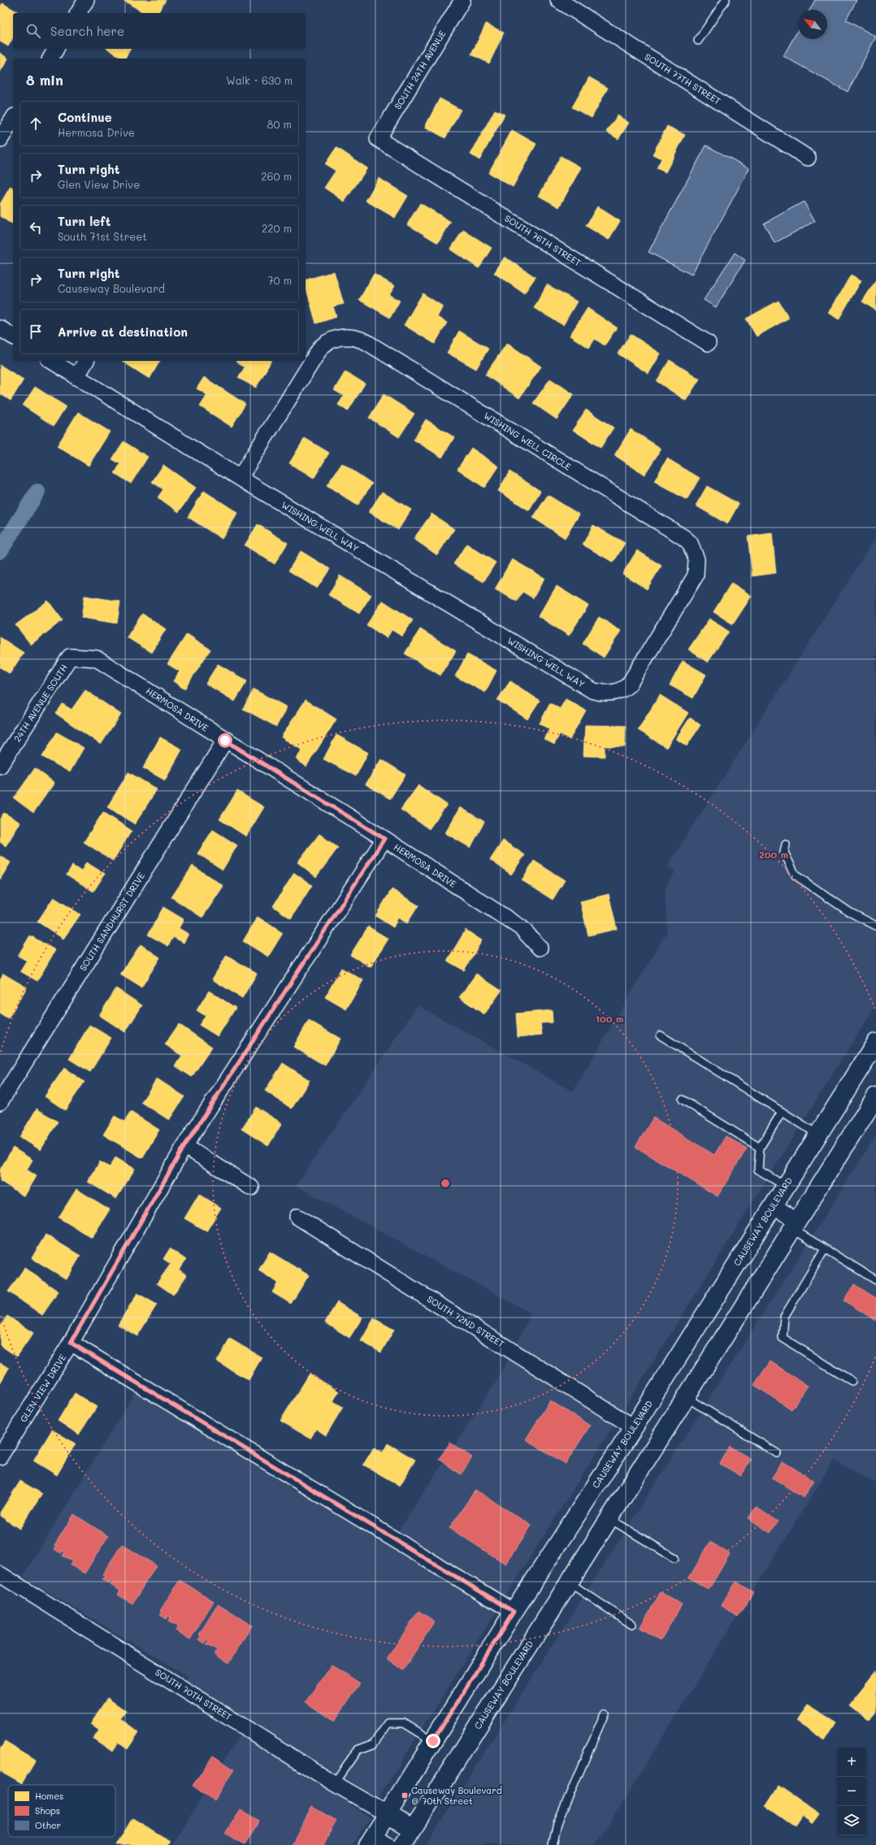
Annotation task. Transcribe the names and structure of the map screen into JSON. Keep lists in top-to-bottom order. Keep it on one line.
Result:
{"streets":{"main road":["CAUSEWAY BOULEVARD"],"street":["SOUTH 24TH AVENUE","SOUTH 77TH STREET","SOUTH 76TH STREET","WISHING WELL CIRCLE","WISHING WELL WAY","24TH AVENUE SOUTH","HERMOSA DRIVE","SOUTH SANDHURST DRIVE","SOUTH 72ND STREET","GLEN VIEW DRIVE","SOUTH 70TH STREET"]},"crossings":[["SOUTH 24TH AVENUE","SOUTH 76TH STREET"],["WISHING WELL CIRCLE","WISHING WELL WAY"],["24TH AVENUE SOUTH","HERMOSA DRIVE"],["HERMOSA DRIVE","SOUTH SANDHURST DRIVE"],["HERMOSA DRIVE","GLEN VIEW DRIVE"],["CAUSEWAY BOULEVARD","SOUTH 72ND STREET"],["CAUSEWAY BOULEVARD","SOUTH 70TH STREET"]],"places":{"transit":["Causeway Boulevard @ 70th Street"]},"legend":["Homes","Shops","Other"],"north":"top left","page":{"search":"Search here","heading":["8 min","Walk · 630 m"],"list":[["Continue","Hermosa Drive","80 m"],["Turn right","Glen View Drive","260 m"],["Turn left","South 71st Street","220 m"],["Turn right","Causeway Boulevard","70 m"],"Arrive at destination"],"map_buttons":["+","−"]},"rings":["200 m","100 m"]}
